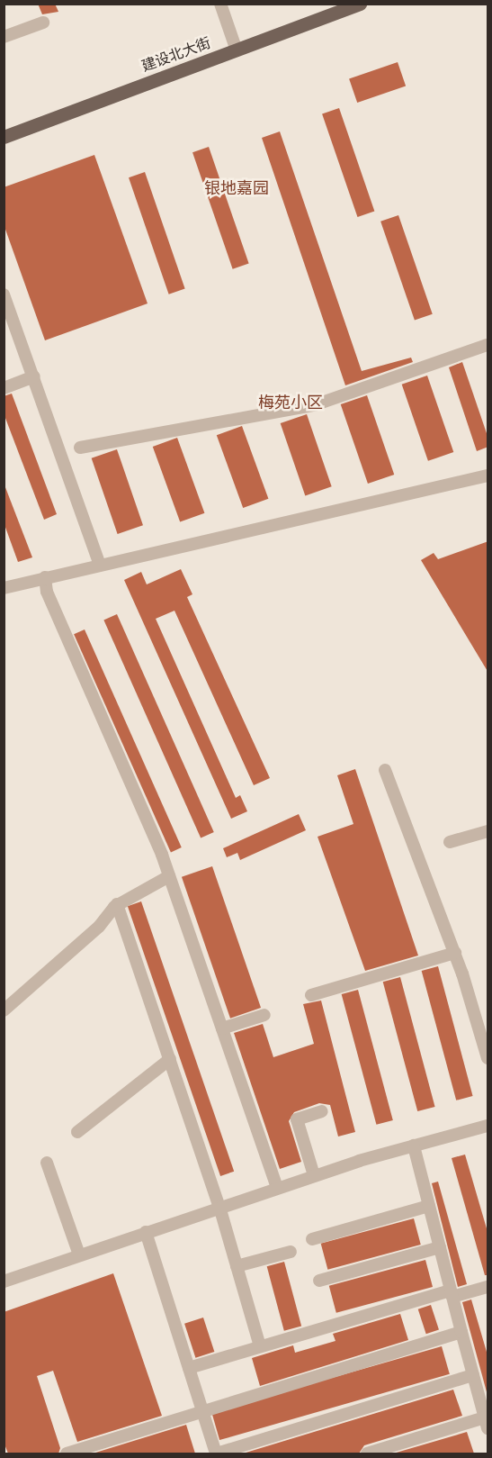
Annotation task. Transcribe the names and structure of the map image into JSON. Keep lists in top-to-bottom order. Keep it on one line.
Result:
{"streets":{"main road":["建设北大街"]},"districts":["银地嘉园","梅苑小区"]}
